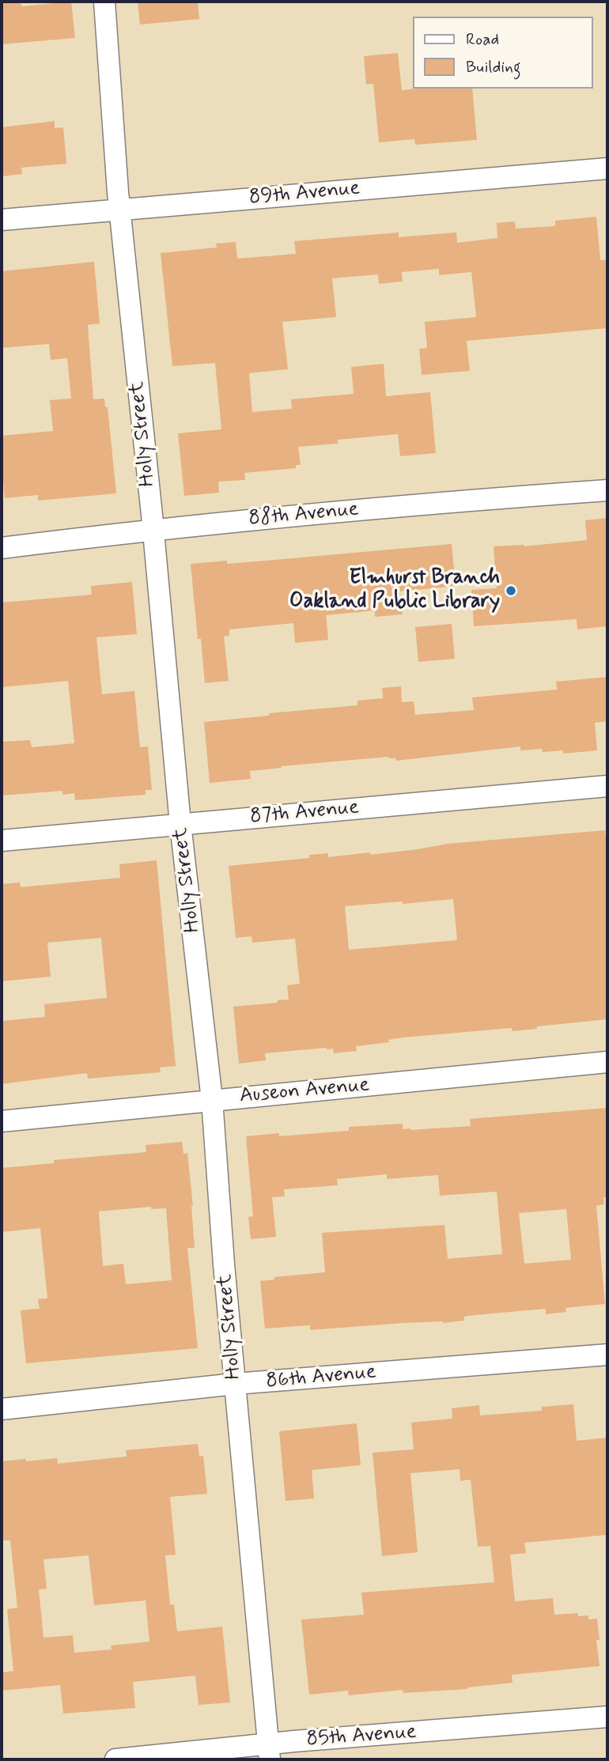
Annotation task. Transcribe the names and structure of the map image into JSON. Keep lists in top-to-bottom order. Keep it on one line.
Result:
{"streets":{"street":["89th Avenue","Holly Street","88th Avenue","87th Avenue","Auseon Avenue","86th Avenue","85th Avenue"]},"crossings":[["89th Avenue","Holly Street"],["Holly Street","88th Avenue"],["Holly Street","87th Avenue"],["Holly Street","Auseon Avenue"],["Holly Street","86th Avenue"],["Holly Street","85th Avenue"]],"places":["Elmhurst Branch Oakland Public Library"],"legend":["Road","Building"]}
